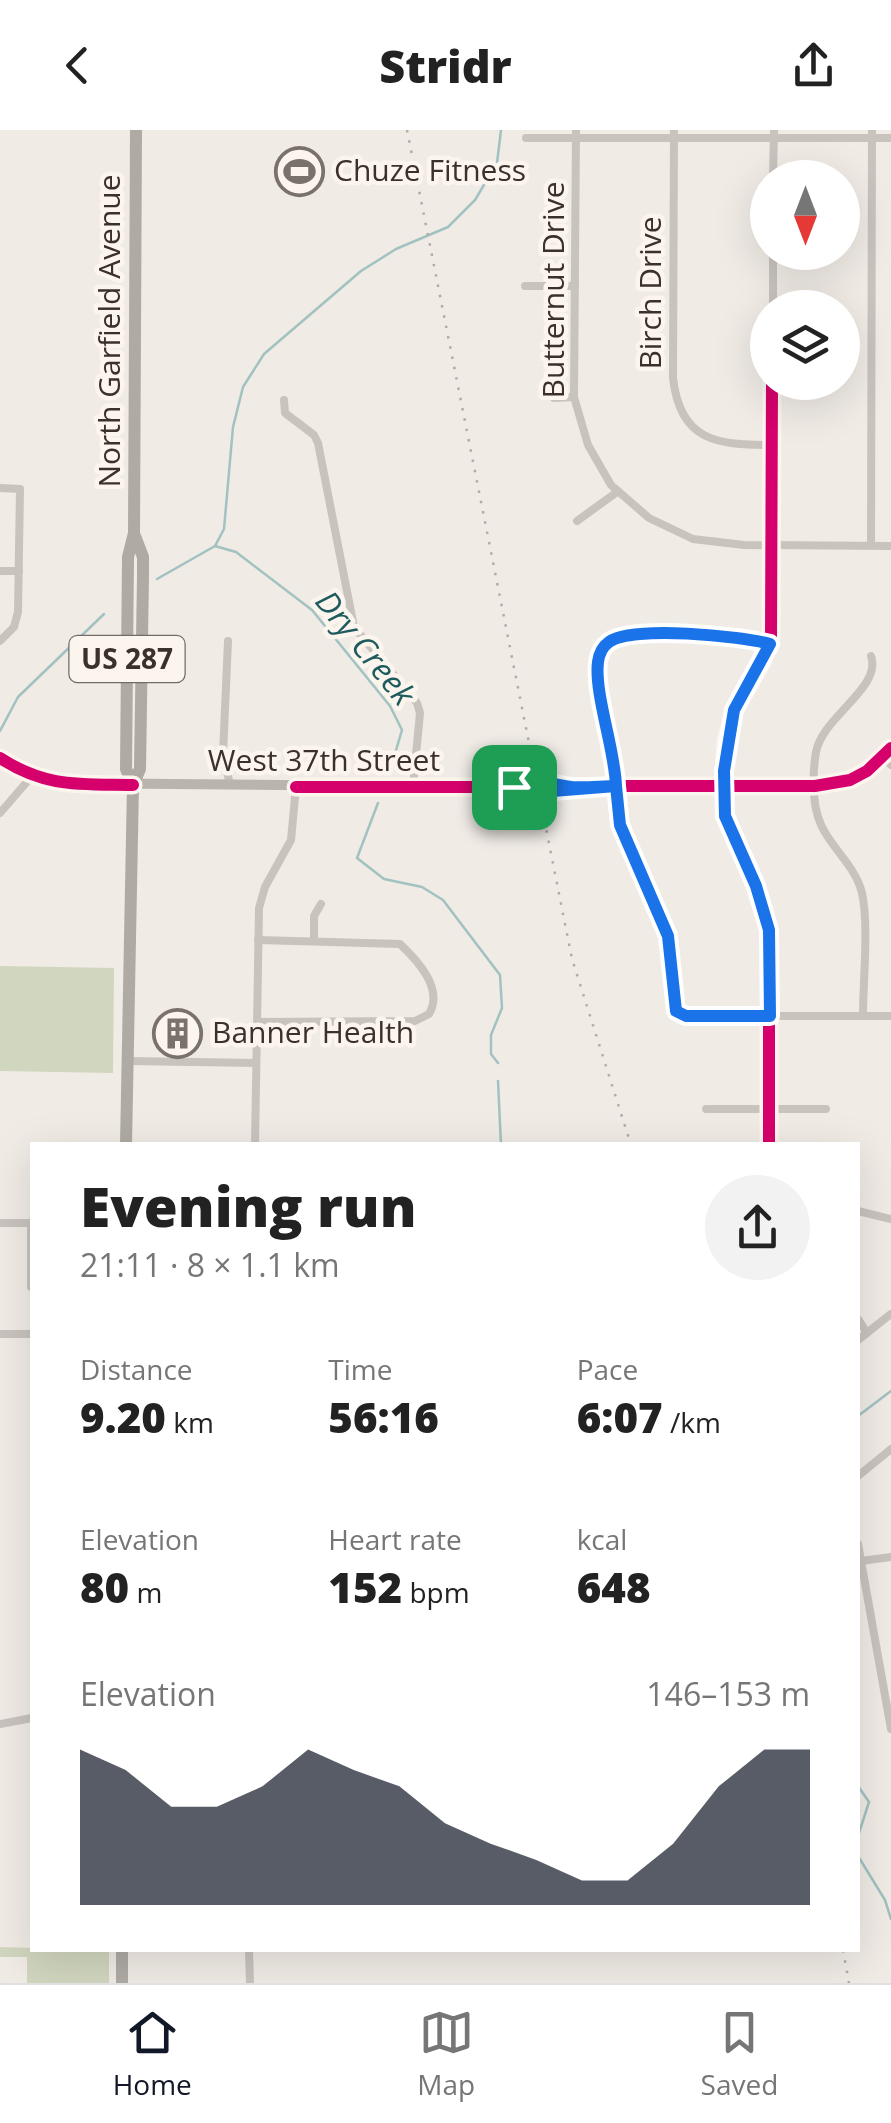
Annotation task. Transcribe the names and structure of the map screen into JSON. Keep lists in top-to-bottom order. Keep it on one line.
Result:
{"streets":{"highway":["North Garfield Avenue","US 287"],"street":["Butternut Drive","Birch Drive","West 37th Street"]},"crossings":[["North Garfield Avenue","West 37th Street"]],"water":["Dry Creek"],"places":{"sports":["Chuze Fitness"],"building":["Banner Health"]},"north":"bottom","page":{"header":"Stridr","heading":["Evening run","21:11 · 8 × 1.1 km"],"stats":[["Distance","9.20 km"],["Time","56:16"],["Pace","6:07 /km"],["Elevation","80 m"],["Heart rate","152 bpm"],["kcal","648"]],"chart":["Elevation","146–153 m"],"tabs":["Home","Map","Saved"]}}
